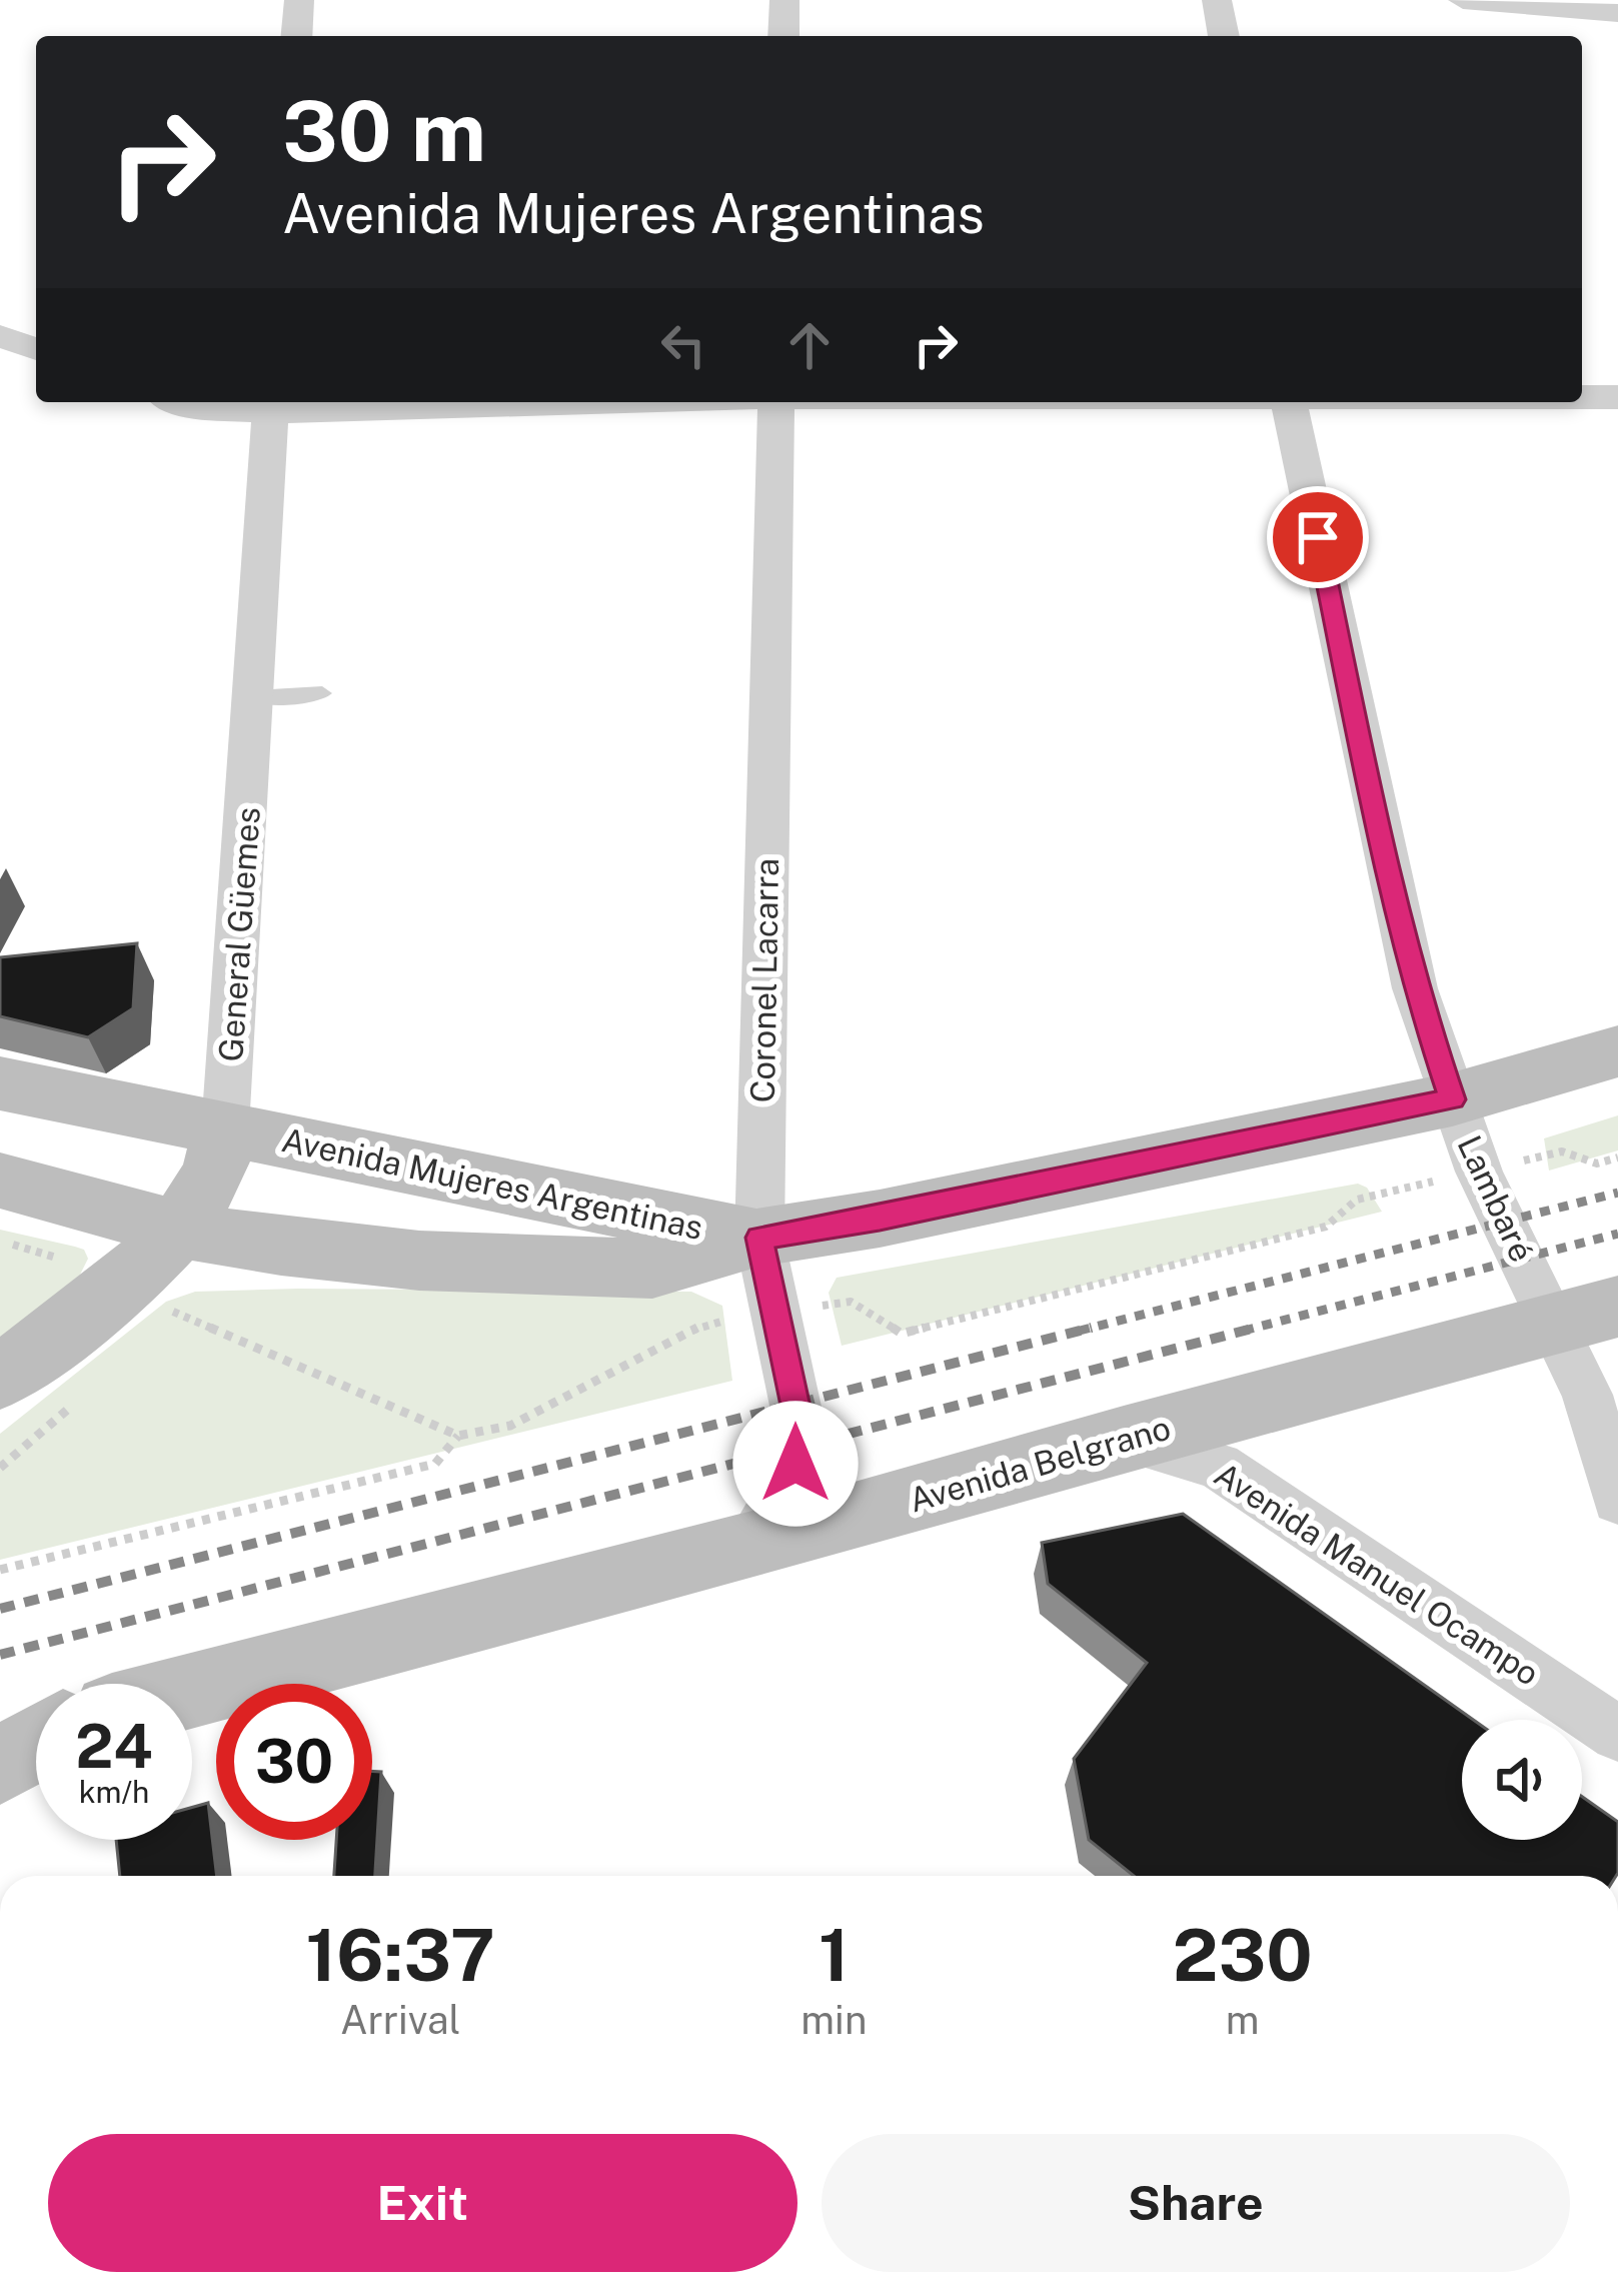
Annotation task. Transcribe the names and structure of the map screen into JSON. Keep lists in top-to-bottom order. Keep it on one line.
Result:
{"streets":{"main road":["General Güemes","Avenida Mujeres Argentinas","Avenida Belgrano"],"street":["Coronel Lacarra","Lambaré","Avenida Manuel Ocampo"]},"crossings":[["General Güemes","Avenida Mujeres Argentinas"],["Coronel Lacarra","Avenida Mujeres Argentinas"],["Coronel Lacarra","Avenida Belgrano"],["Avenida Mujeres Argentinas","Lambaré"],["Lambaré","Avenida Belgrano"],["Avenida Belgrano","Avenida Manuel Ocampo"]],"page":{"turn":["30 m","Avenida Mujeres Argentinas"],"speed":"24 km/h","limit":"30","eta":["16:37","Arrival","1","min","230","m"],"buttons":["Exit","Share"]}}
